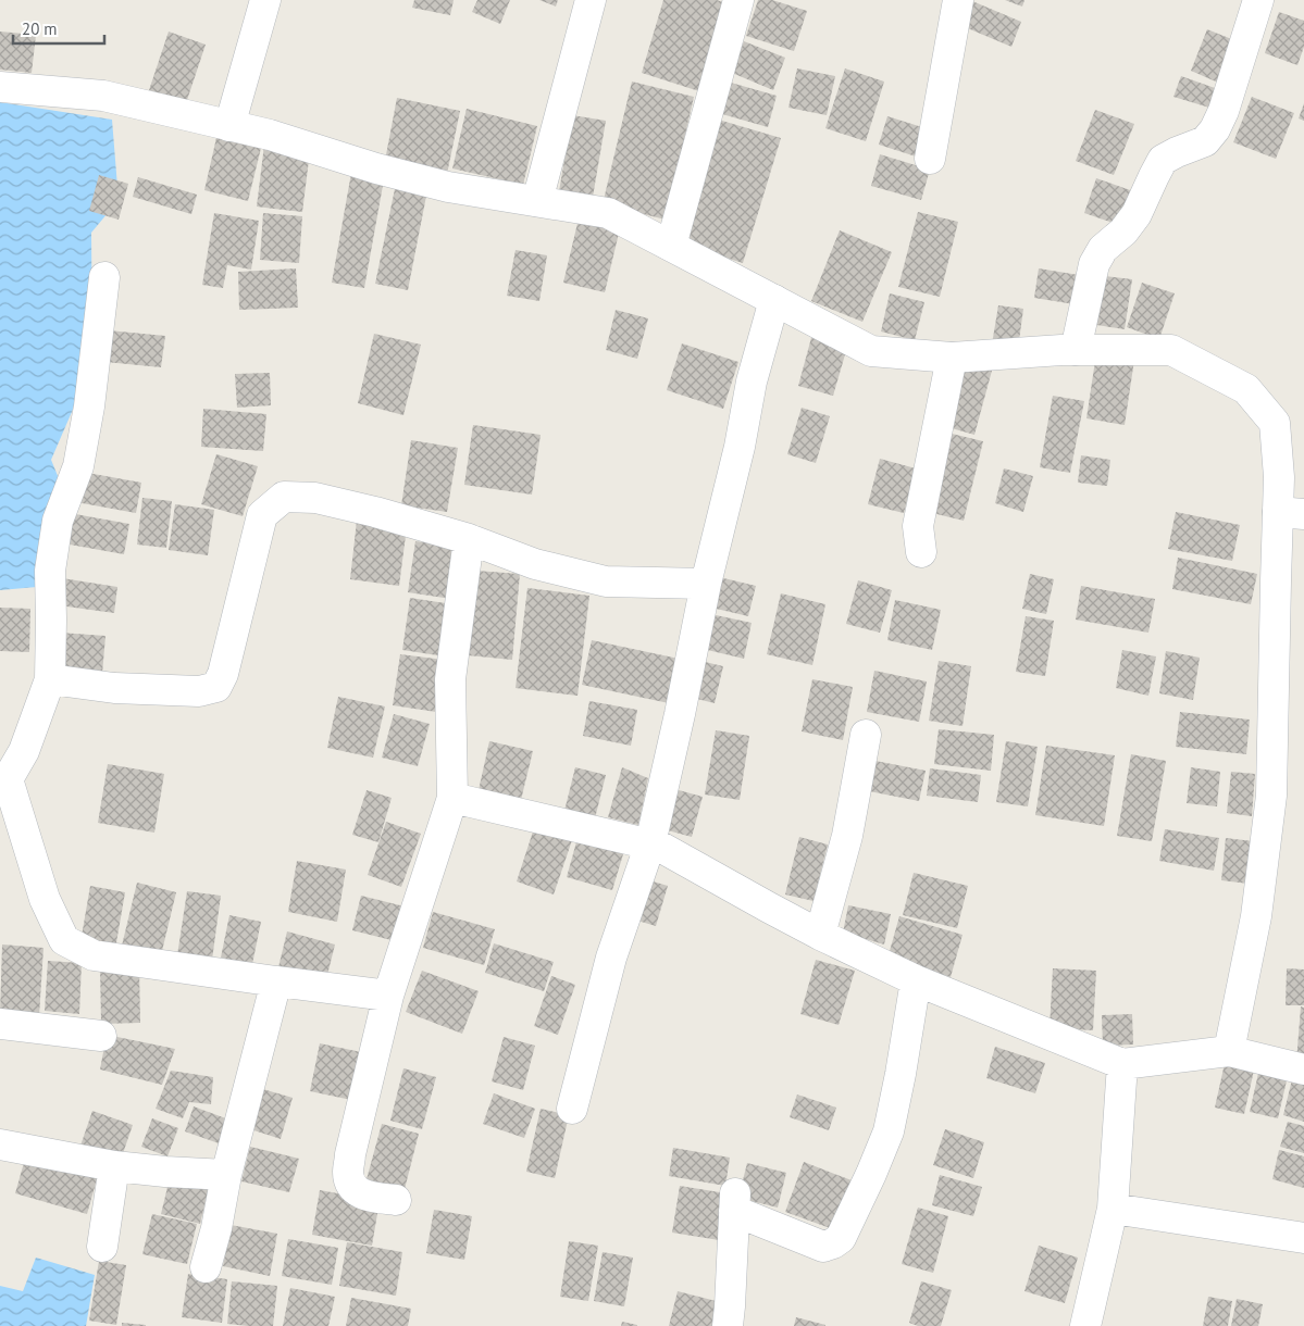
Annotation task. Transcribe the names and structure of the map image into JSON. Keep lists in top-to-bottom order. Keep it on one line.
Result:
{"scale_bar":"20 m"}
